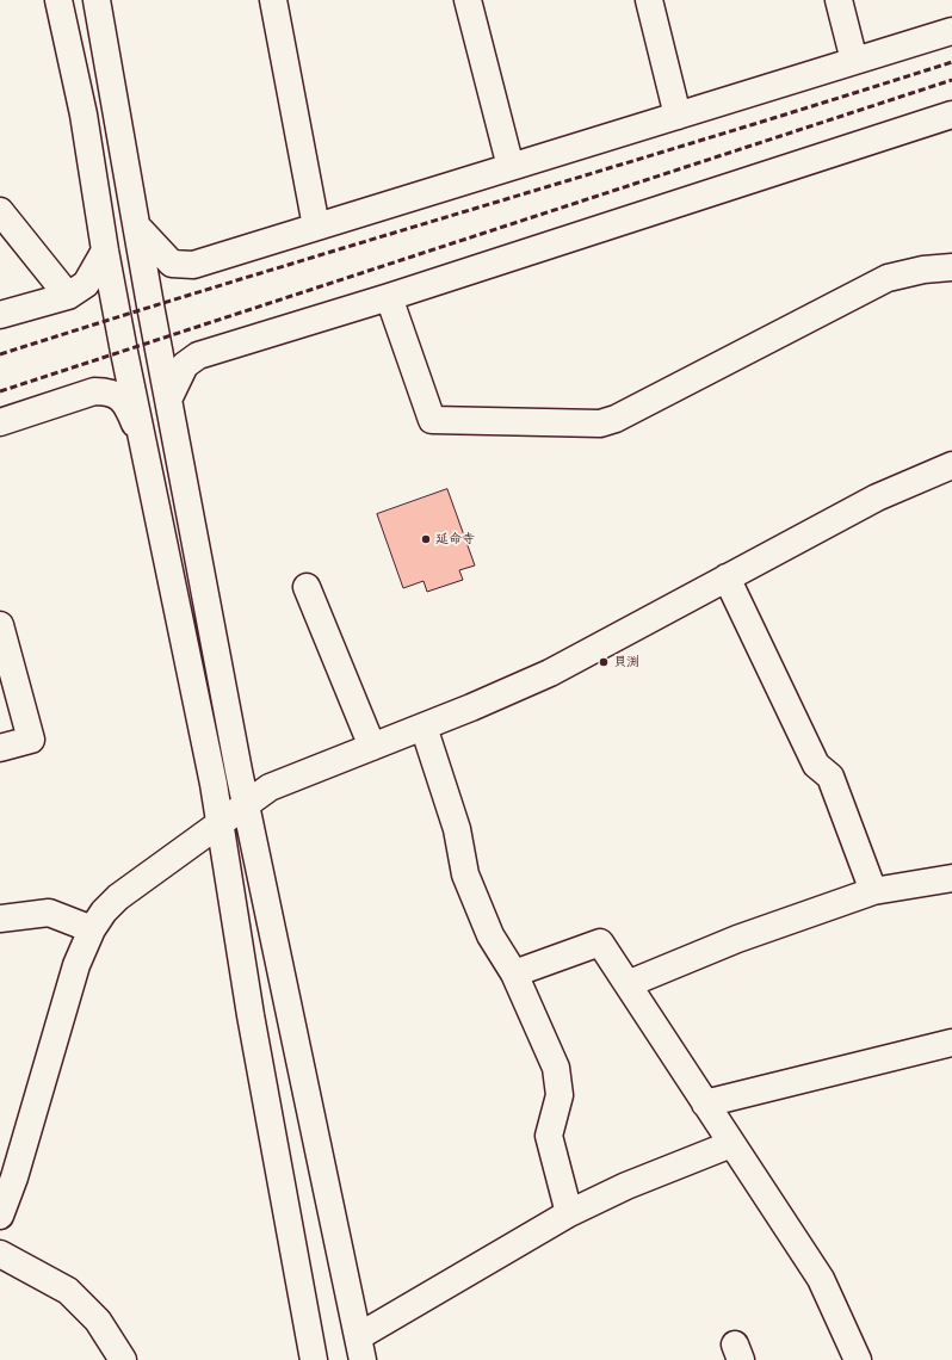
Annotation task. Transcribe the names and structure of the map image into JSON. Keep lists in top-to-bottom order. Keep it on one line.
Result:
{"places":["延命寺","貝渕"]}
